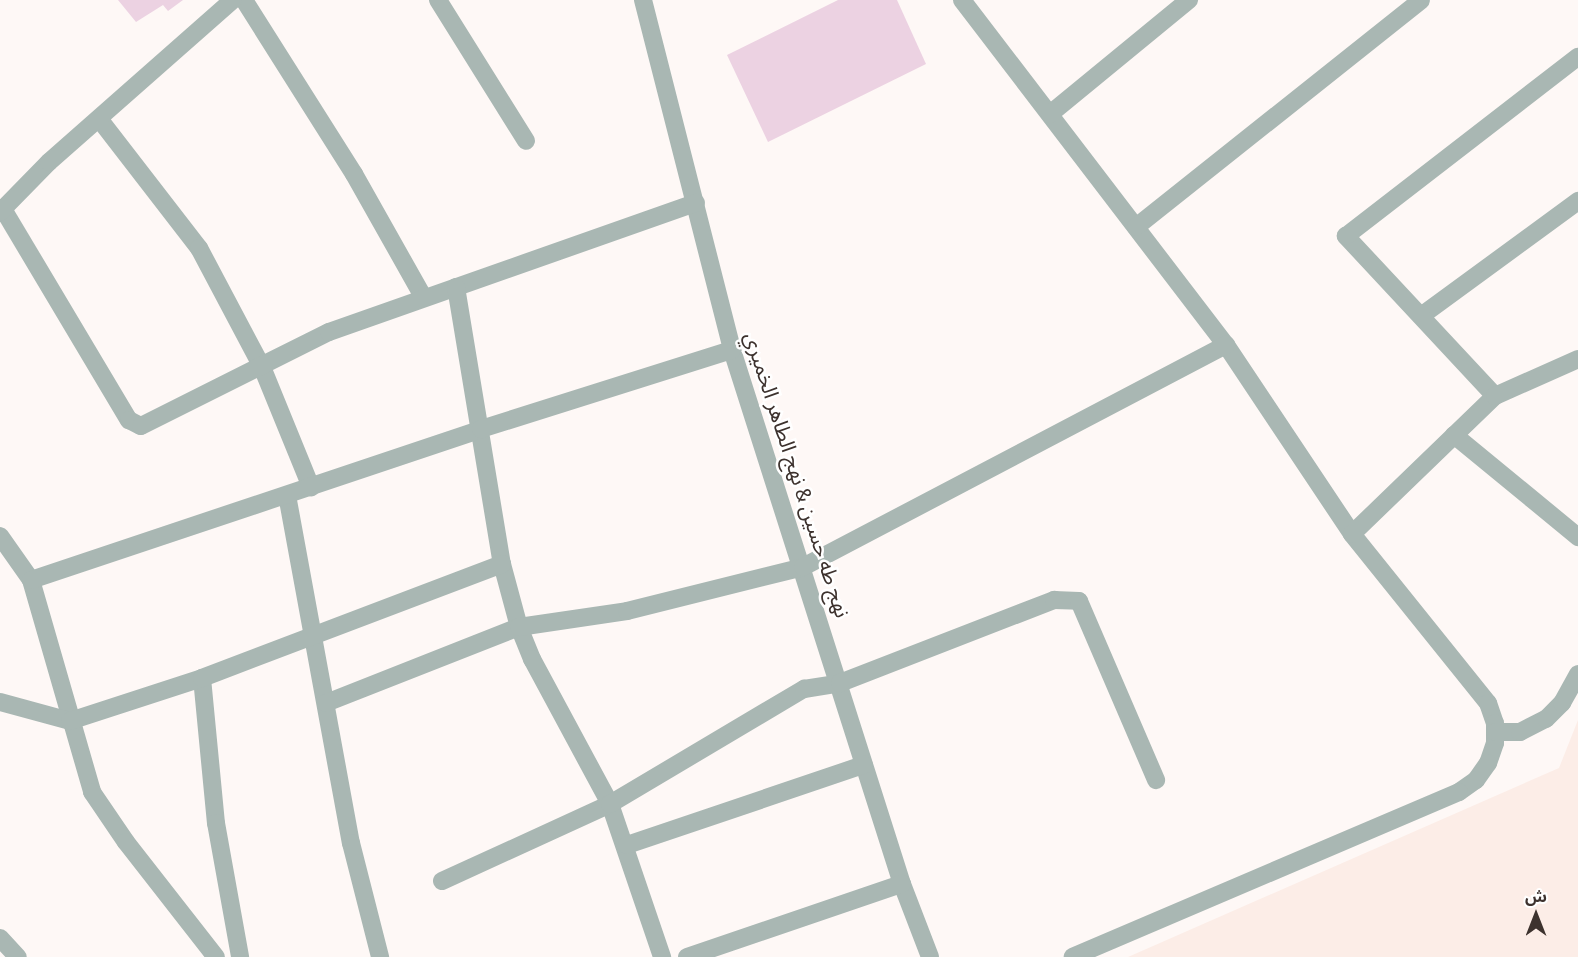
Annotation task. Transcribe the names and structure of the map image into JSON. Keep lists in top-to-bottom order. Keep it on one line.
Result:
{"streets":{"street":["نهج طه حسين & نهج الطاهر الخميري"]},"north":"top"}
